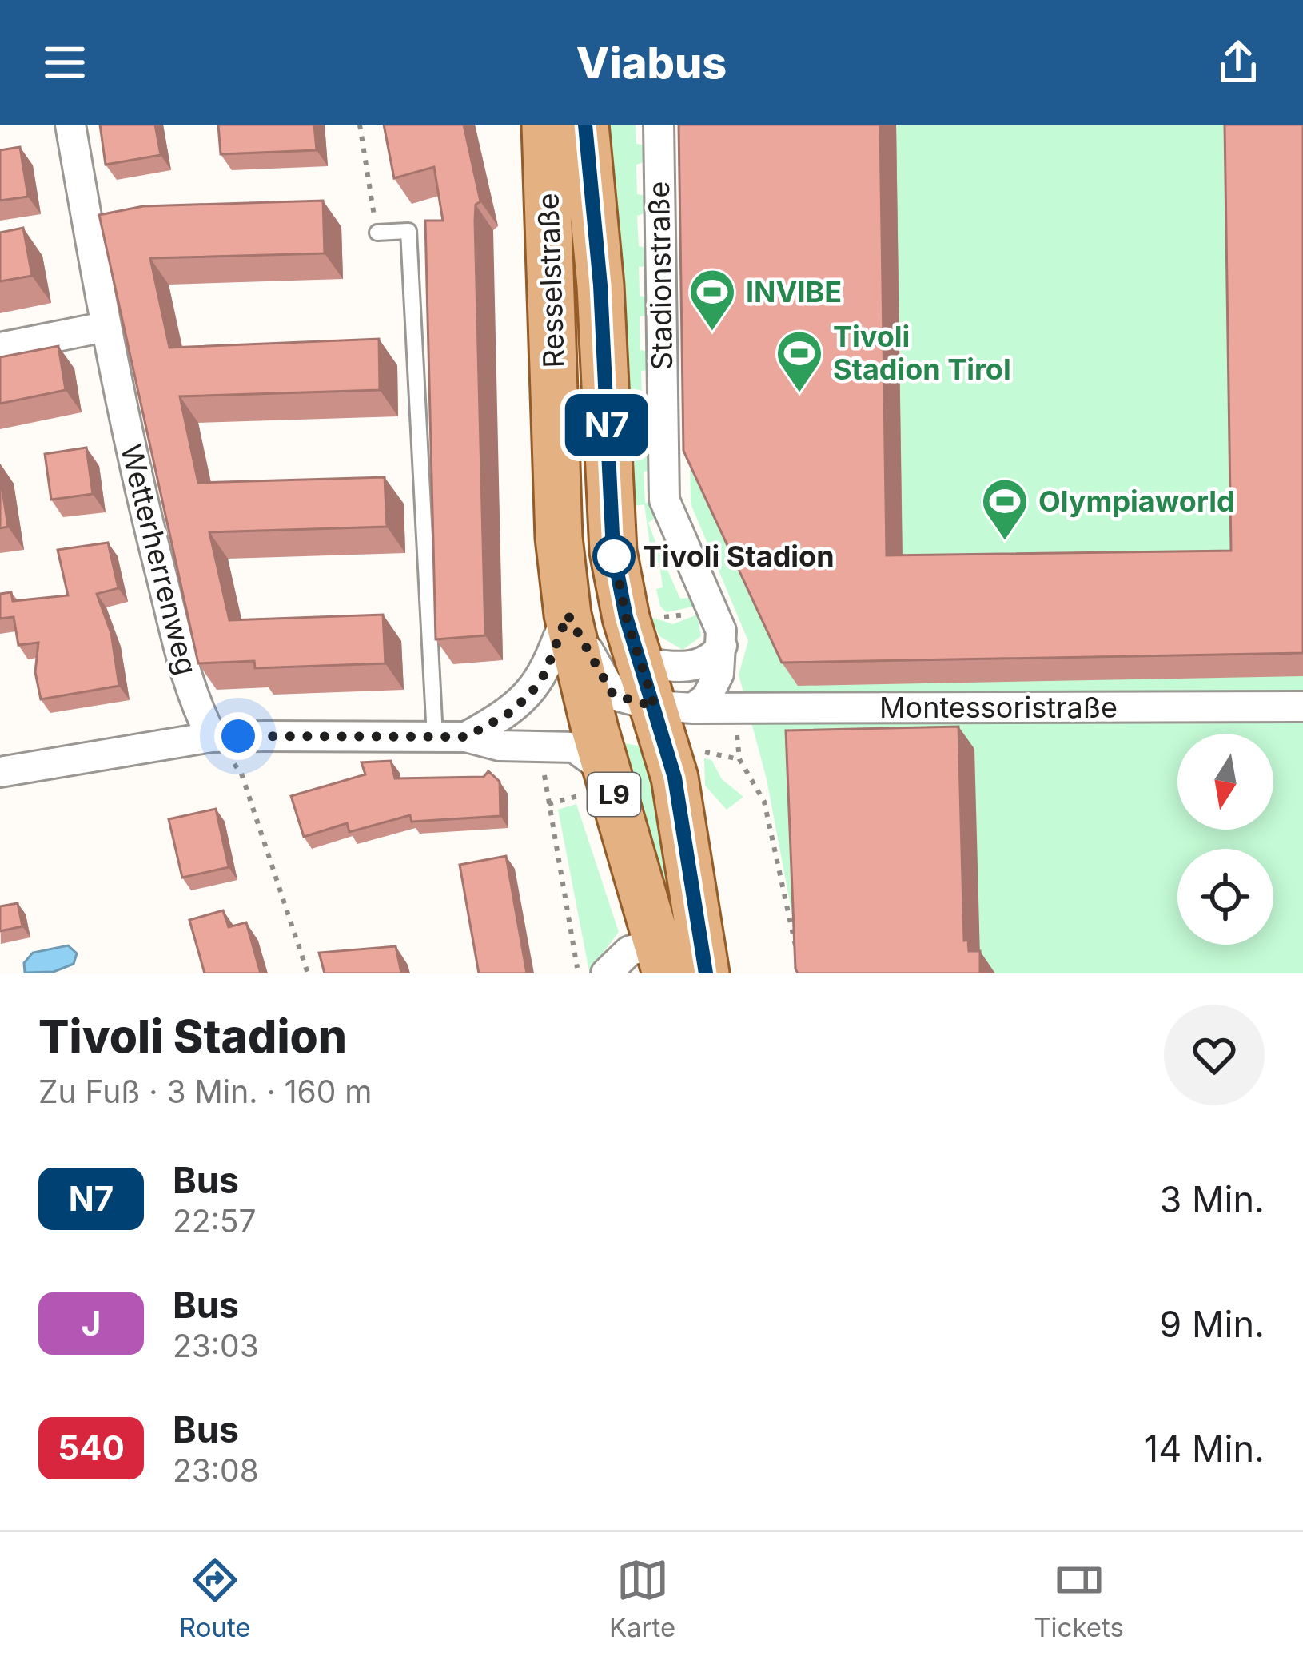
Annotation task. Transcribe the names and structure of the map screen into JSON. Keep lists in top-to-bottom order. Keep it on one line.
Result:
{"streets":{"main road":["Resselstraße","L9"],"street":["Stadionstraße","Wetterherrenweg","Montessoristraße"]},"crossings":[["Resselstraße","Montessoristraße"]],"places":{"sports":["INVIBE","Tivoli Stadion Tirol","Olympiaworld"],"other":["Tivoli Stadion"]},"lines":["bus line N7"],"north":"bottom","page":{"header":"Viabus","on_map":"N7","heading":["Tivoli Stadion","Zu Fuß · 3 Min. · 160 m"],"list":[{"mark":"N7","name":"Bus","note":"22:57","value":"3 Min."},{"mark":"J","name":"Bus","note":"23:03","value":"9 Min."},{"mark":"540","name":"Bus","note":"23:08","value":"14 Min."}],"tabs":["Route","Karte","Tickets"]}}
